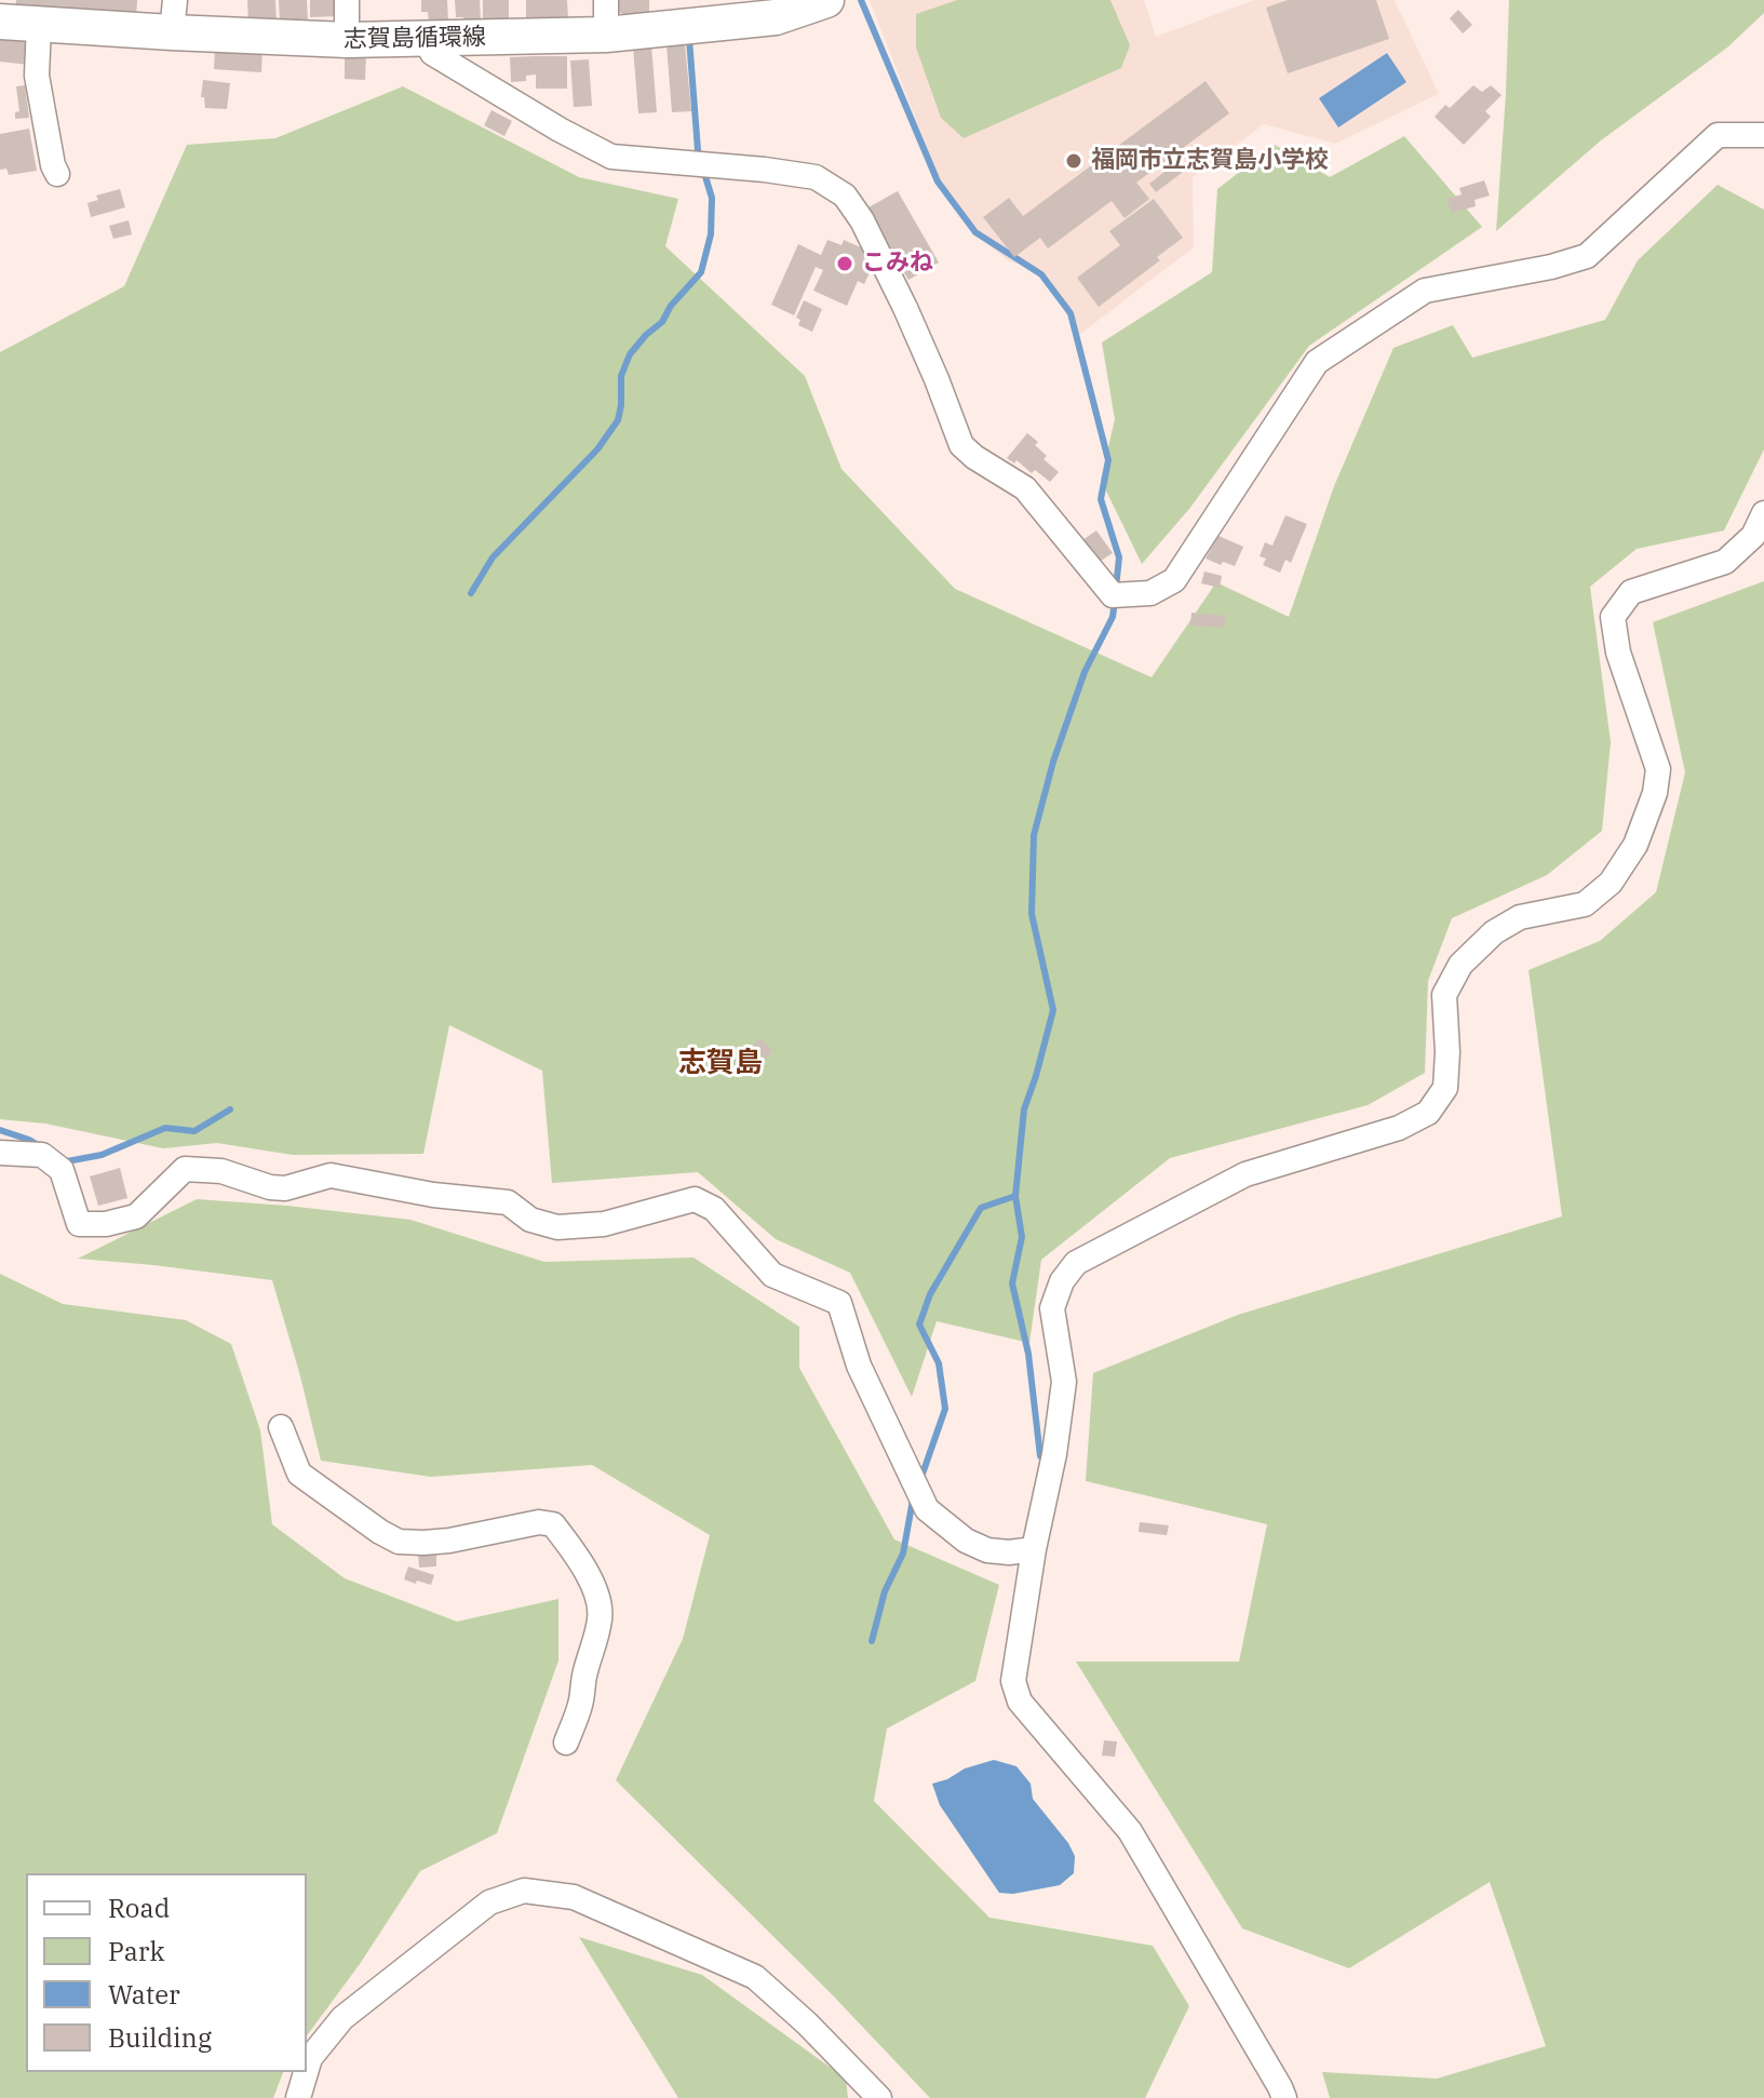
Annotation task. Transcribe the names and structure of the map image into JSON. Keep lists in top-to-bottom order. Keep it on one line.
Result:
{"streets":{"main road":["志賀島循環線"]},"districts":["志賀島"],"places":["福岡市立志賀島小学校","こみね"],"legend":["Road","Park","Water","Building"]}
